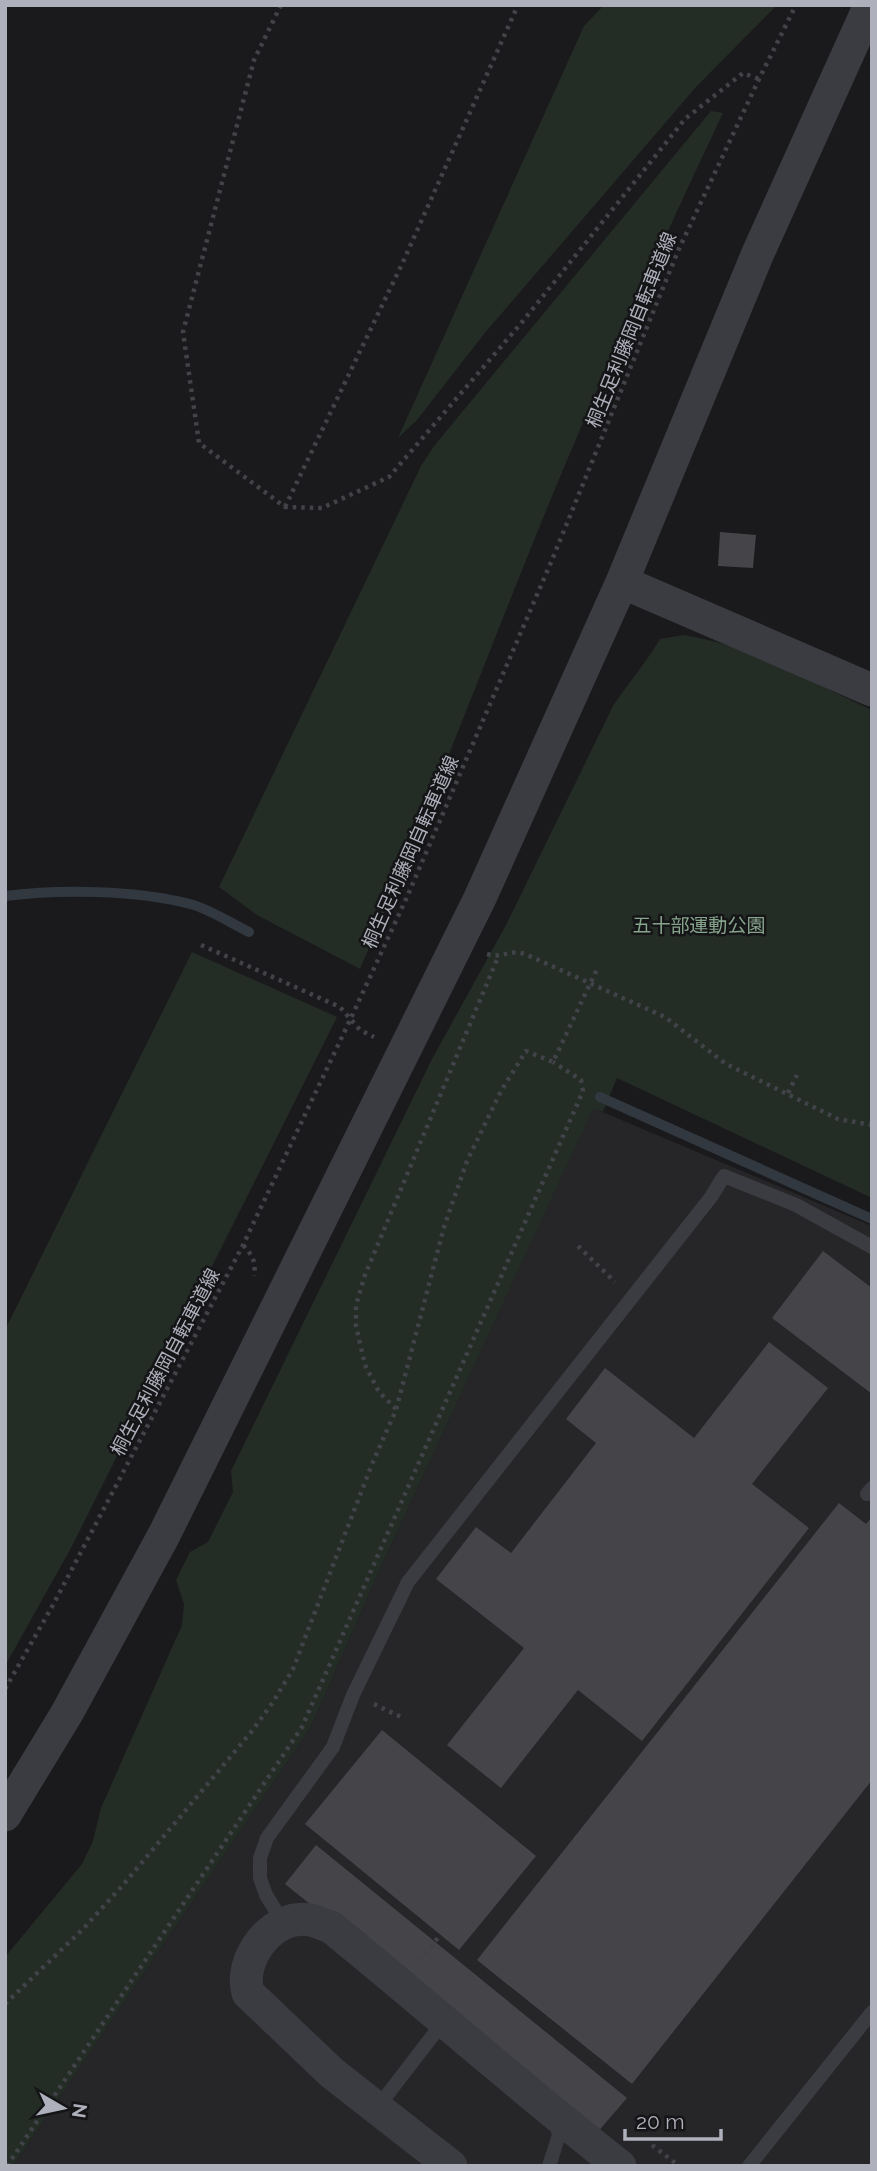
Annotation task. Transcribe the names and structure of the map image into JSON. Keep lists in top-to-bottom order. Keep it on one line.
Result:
{"streets":{"path":["桐生足利藤岡自転車道線"]},"parks":["五十部運動公園"],"scale_bar":"20 m","north":"right"}
